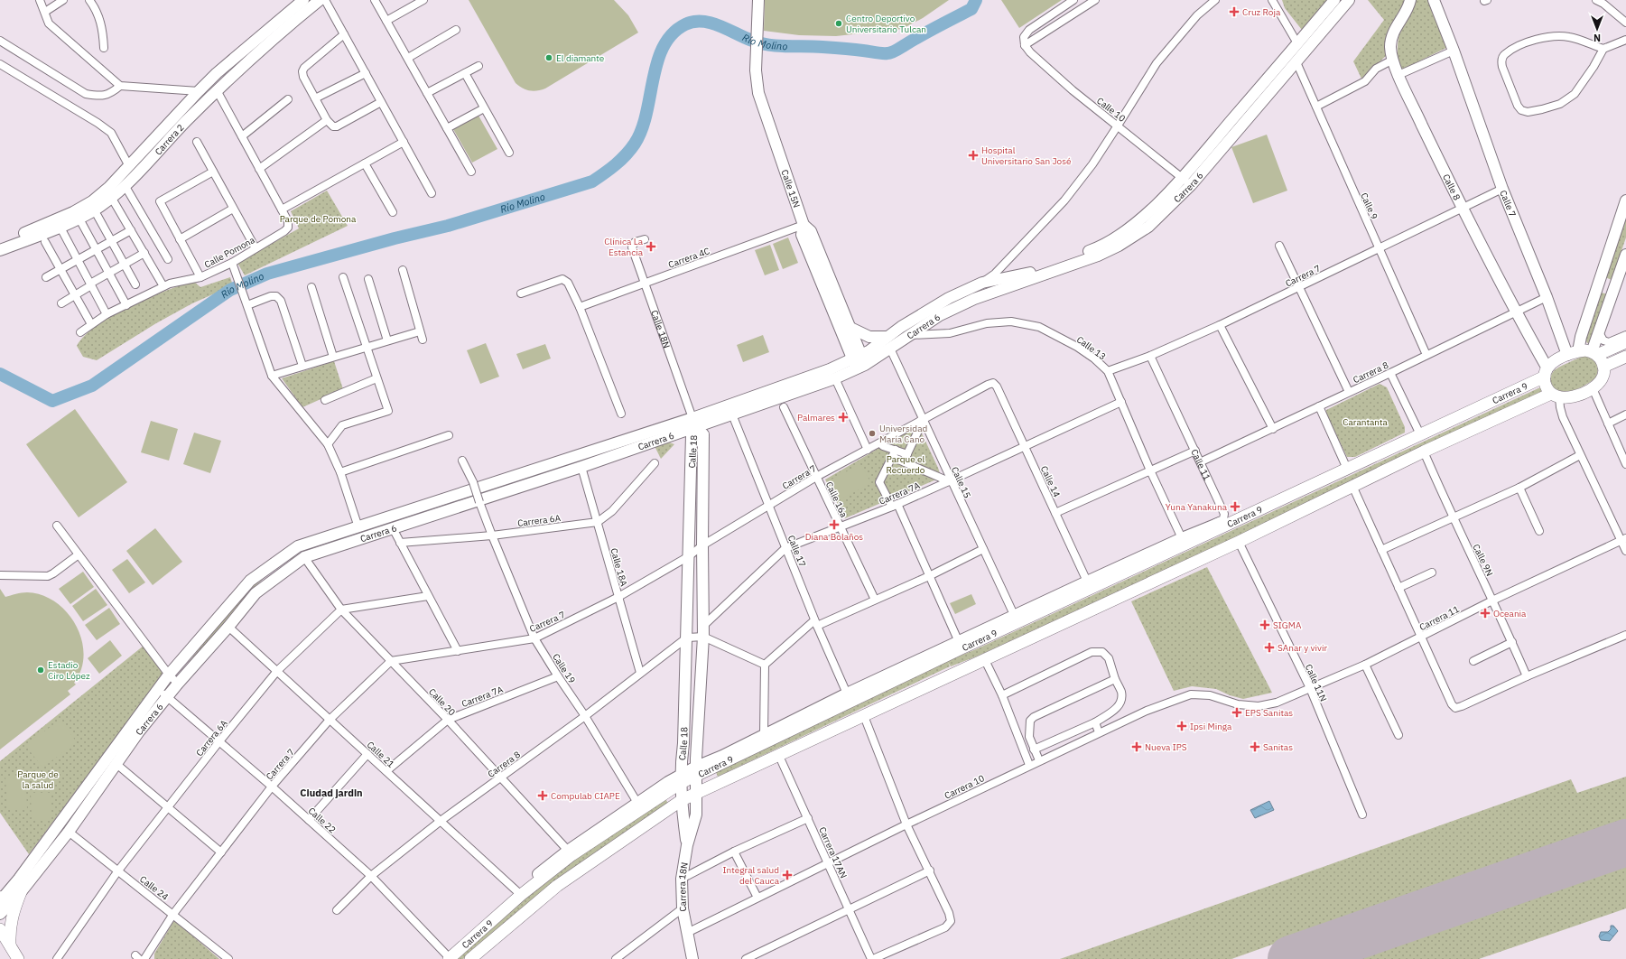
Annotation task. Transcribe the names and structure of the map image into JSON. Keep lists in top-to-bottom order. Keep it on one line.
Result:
{"streets":{"main road":["Carrera 2","Carrera 6","Calle 8","Calle 15N","Calle 7","Carrera 9","Calle 18","Carrera 18N"],"street":["Calle 10","Calle 9","Calle Pomona","Carrera 4C","Carrera 7","Calle 18N","Calle 13","Carrera 8","Calle 11","Calle 14","Calle 15","Carrera 7A","Calle 16a","Carrera 6A","Calle 17","Calle 9N","Calle 18A","Carrera 11","Calle 19","Calle 11N","Calle 20","Calle 21","Carrera 10","Calle 22","Carrera 17AN","Calle 24"]},"crossings":[["Calle 10","Carrera 6"],["Carrera 2","Calle Pomona"],["Carrera 6","Calle 15N"],["Carrera 6","Calle 9"],["Carrera 6","Calle 18N"],["Carrera 6","Calle 13"],["Carrera 6","Calle 18"],["Carrera 6","Calle 15"],["Carrera 6","Calle 17"],["Carrera 6","Calle 18A"],["Carrera 6","Calle 20"],["Carrera 6","Calle 21"],["Carrera 6","Calle 22"],["Carrera 6","Calle 24"],["Calle 8","Calle 7"],["Calle 8","Carrera 7"],["Calle 8","Carrera 8"],["Calle 8","Carrera 9"],["Calle 15N","Carrera 4C"],["Calle 7","Carrera 7"],["Calle 7","Carrera 8"],["Calle 7","Carrera 9"],["Calle 9","Carrera 7"],["Calle 9","Carrera 8"],["Carrera 4C","Calle 18N"],["Carrera 7","Calle 13"],["Carrera 7","Calle 18"],["Carrera 7","Calle 11"],["Carrera 7","Calle 14"],["Carrera 7","Calle 15"],["Carrera 7","Calle 16a"],["Carrera 7","Calle 17"],["Carrera 7","Calle 18A"],["Carrera 7","Calle 19"],["Carrera 7","Calle 20"],["Carrera 7","Calle 21"],["Carrera 7","Calle 22"],["Carrera 7","Calle 24"],["Calle 18N","Calle 18"],["Calle 13","Carrera 7A"],["Carrera 8","Calle 18"],["Carrera 8","Calle 11"],["Carrera 8","Calle 18A"],["Carrera 8","Calle 19"],["Carrera 8","Calle 20"],["Carrera 8","Calle 21"],["Carrera 8","Calle 22"],["Carrera 9","Calle 18"],["Carrera 9","Calle 14"],["Carrera 9","Calle 15"],["Carrera 9","Calle 9N"],["Carrera 9","Calle 11N"],["Carrera 9","Calle 20"],["Carrera 9","Calle 21"],["Carrera 9","Calle 22"],["Carrera 9","Carrera 17AN"],["Calle 18","Carrera 7A"],["Calle 18","Carrera 18N"],["Calle 14","Carrera 7A"],["Calle 15","Carrera 7A"],["Carrera 7A","Calle 16a"],["Carrera 7A","Calle 17"],["Carrera 7A","Calle 19"],["Carrera 7A","Calle 20"],["Carrera 7A","Calle 21"],["Carrera 6A","Calle 18A"],["Carrera 6A","Calle 19"],["Carrera 6A","Calle 20"],["Carrera 6A","Calle 21"],["Carrera 6A","Calle 22"],["Carrera 6A","Calle 24"],["Calle 9N","Carrera 11"],["Carrera 11","Calle 11N"],["Carrera 11","Carrera 10"],["Carrera 10","Carrera 17AN"],["Carrera 10","Carrera 18N"]],"districts":["Ciudad jardin"],"water":["Río Molino"],"parks":["Parque de Pomona","Carantanta","Parque el Recuerdo","Parque de la salud"],"places":{"health":["Cruz Roja","Hospital Universitario San José","Clínica La Estancia","Palmares","Yuna Yanakuna","Diana Bolaños","Oceania","SIGMA","SAnar y vivir","EPS Sanitas","Ipsi Minga","Nueva IPS","Sanitas","Compulab CIAPE","Integral salud del Cauca"],"other":["Centro Deportivo Universitario Tulcan","El diamante","Universidad María Cano","Estadio Ciro López"]},"north":"bottom"}
